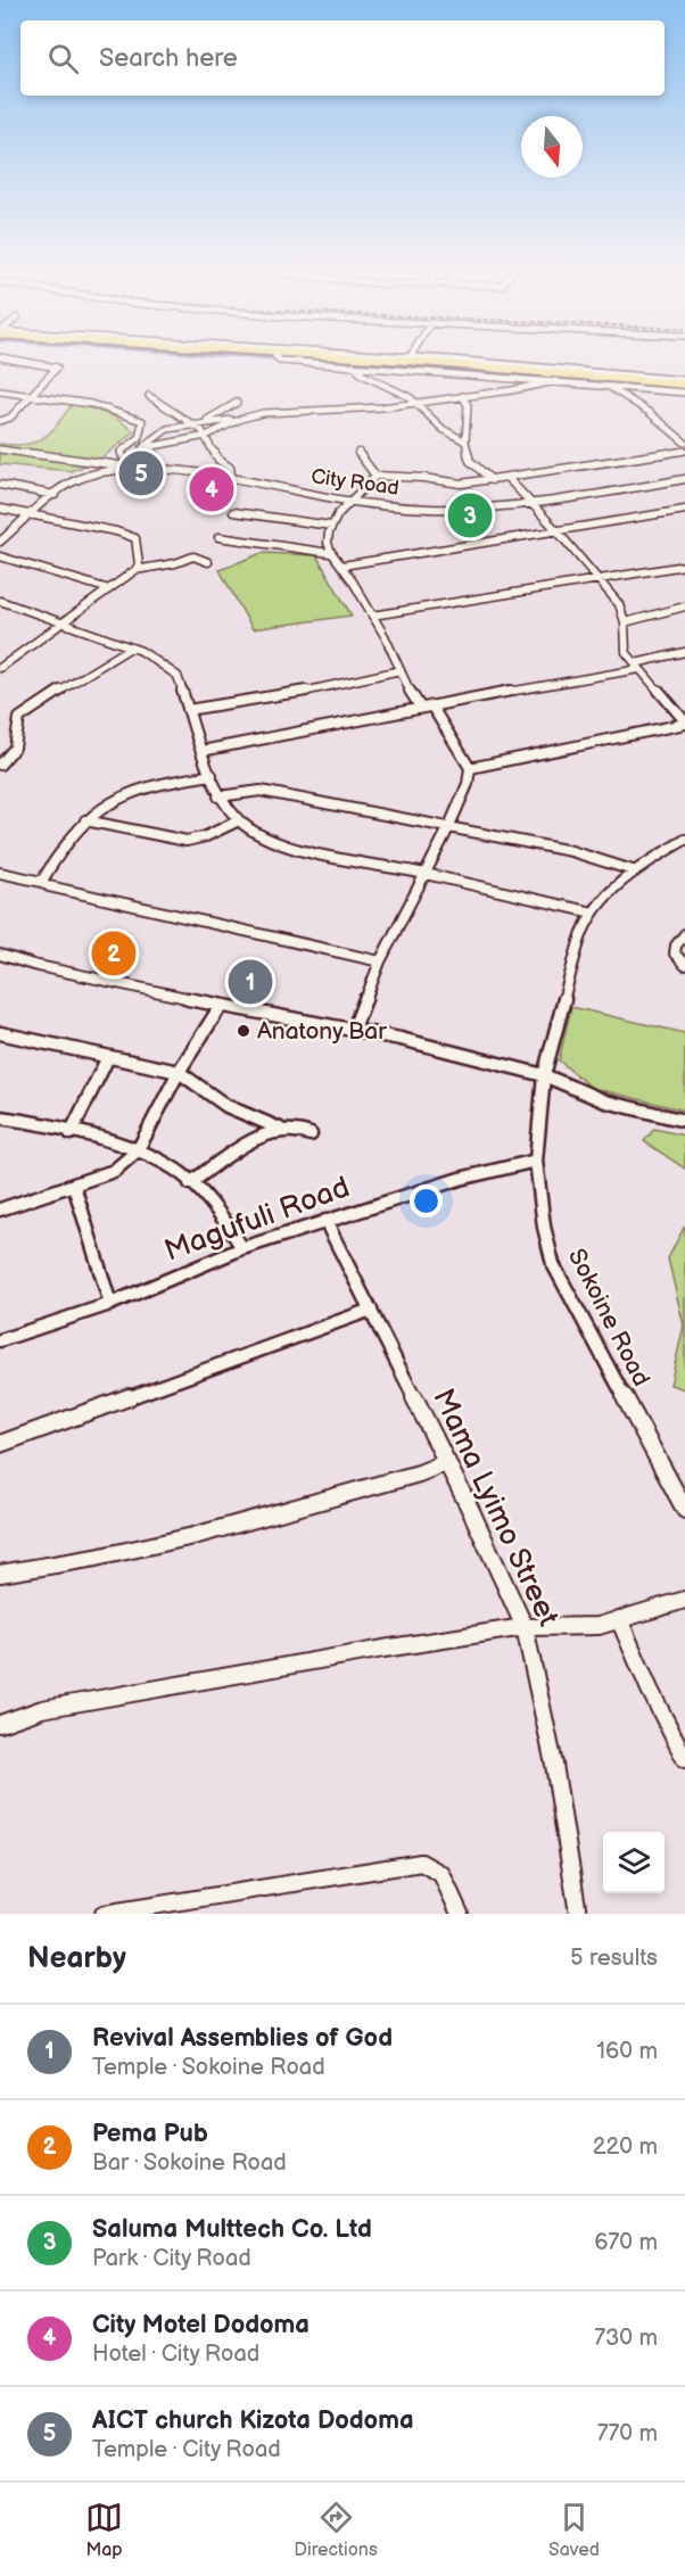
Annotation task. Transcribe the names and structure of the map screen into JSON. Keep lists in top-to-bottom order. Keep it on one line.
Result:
{"streets":{"street":["City Road","Magufuli Road","Sokoine Road","Mama Lyimo Street"]},"crossings":[["Magufuli Road","Sokoine Road"],["Magufuli Road","Mama Lyimo Street"]],"places":["Anatony Bar"],"north":"bottom","page":{"search":"Search here","pins":["5","4","3","2","1"],"heading":["Nearby","5 results"],"list":[{"mark":"1","name":"Revival Assemblies of God","note":"Temple · Sokoine Road","value":"160 m"},{"mark":"2","name":"Pema Pub","note":"Bar · Sokoine Road","value":"220 m"},{"mark":"3","name":"Saluma Multtech Co. Ltd","note":"Park · City Road","value":"670 m"},{"mark":"4","name":"City Motel Dodoma","note":"Hotel · City Road","value":"730 m"},{"mark":"5","name":"AICT church Kizota Dodoma","note":"Temple · City Road","value":"770 m"}],"nav":["Map","Directions","Saved"]}}
